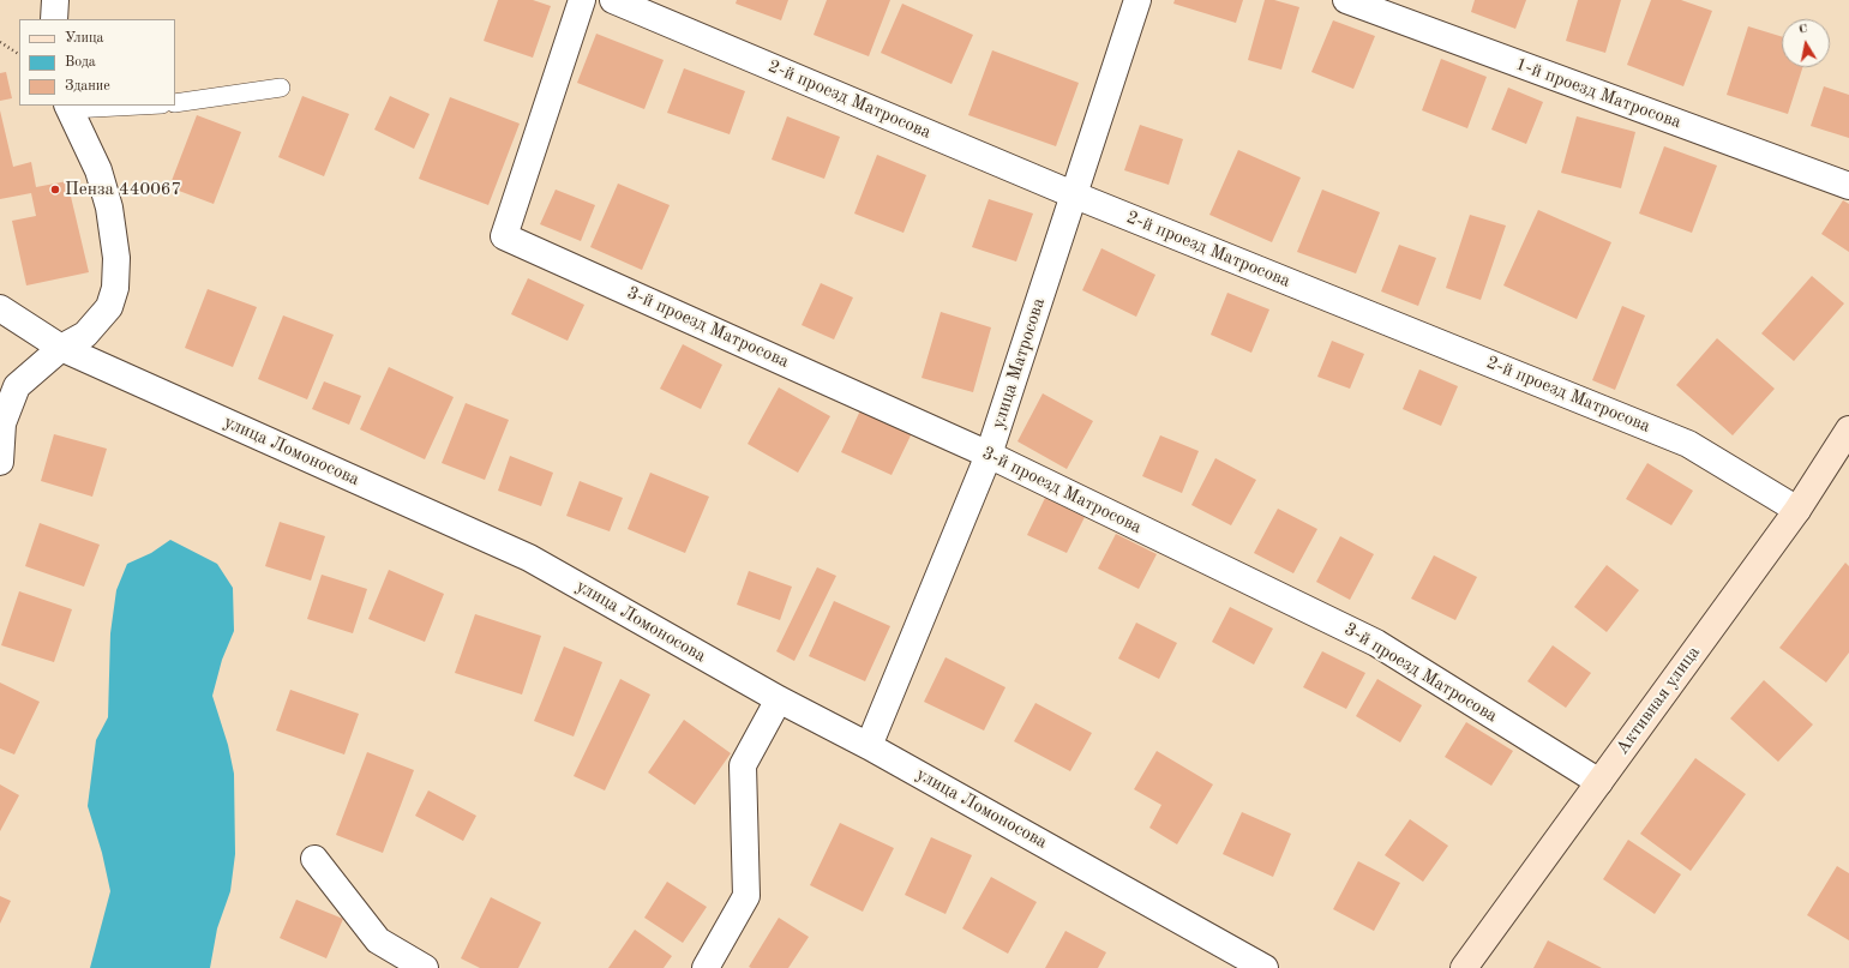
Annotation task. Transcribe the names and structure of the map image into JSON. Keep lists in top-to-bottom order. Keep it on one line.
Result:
{"streets":{"main road":["Активная улица"],"street":["1-й проезд Матросова","2-й проезд Матросова","3-й проезд Матросова","улица Матросова","улица Ломоносова"]},"crossings":[["2-й проезд Матросова","улица Матросова"],["2-й проезд Матросова","Активная улица"],["3-й проезд Матросова","улица Матросова"],["3-й проезд Матросова","Активная улица"],["улица Матросова","улица Ломоносова"]],"places":["Пенза 440067"],"legend":["Улица","Вода","Здание"],"north":"top"}
